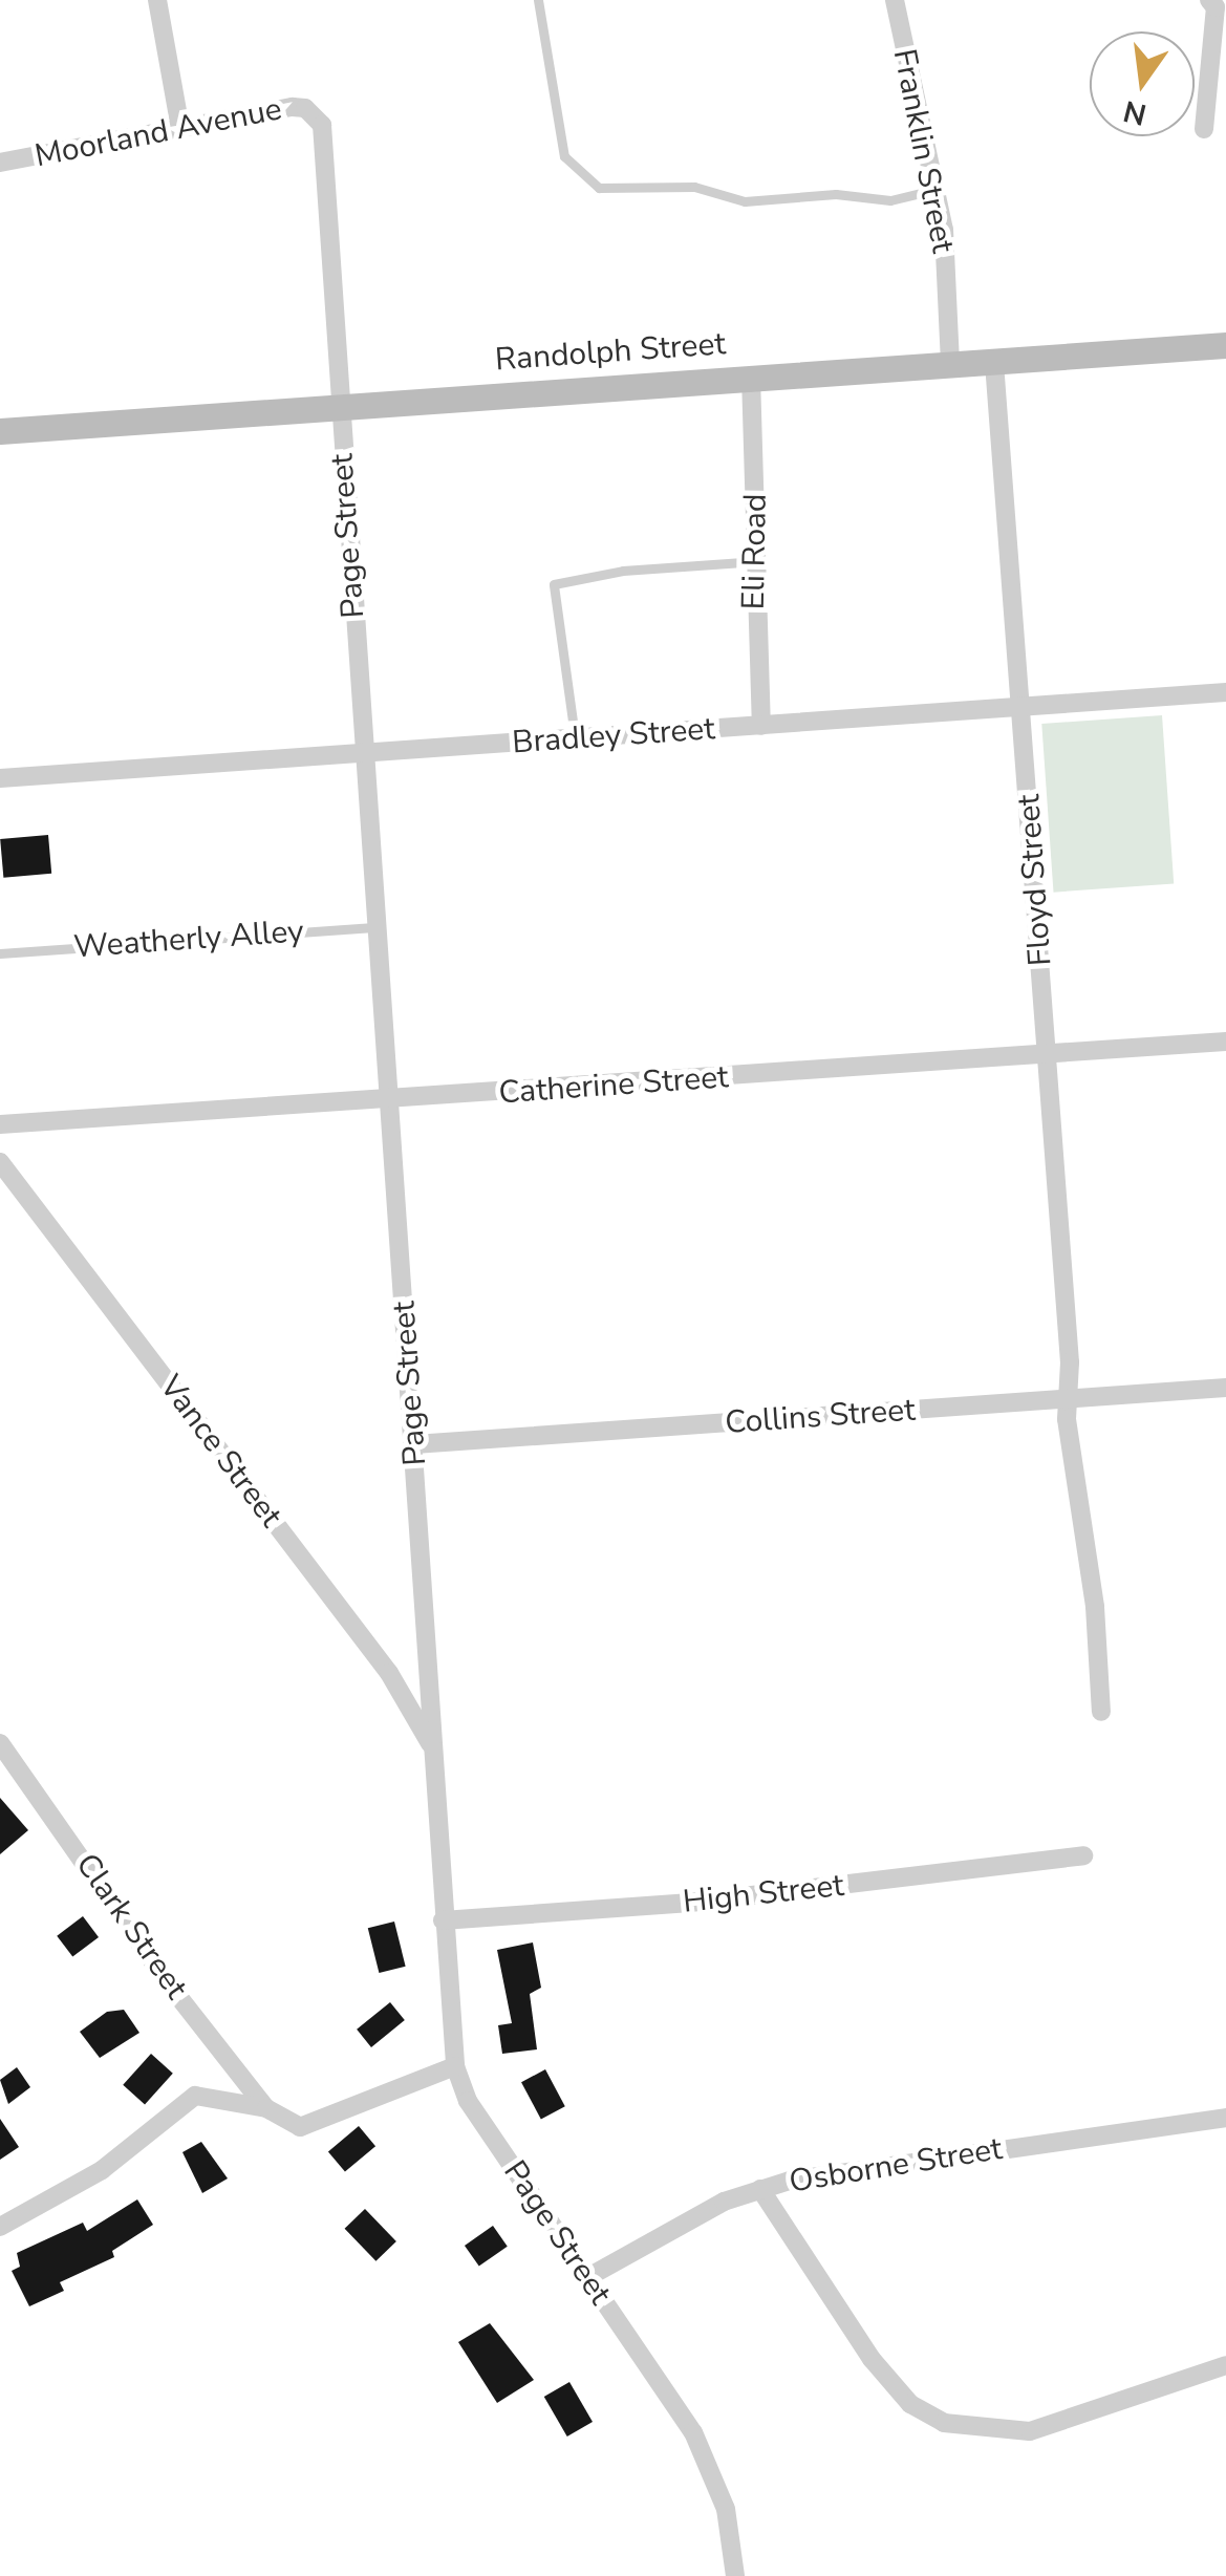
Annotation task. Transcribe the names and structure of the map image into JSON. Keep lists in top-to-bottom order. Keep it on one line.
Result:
{"streets":{"street":["Moorland Avenue","Franklin Street","Randolph Street","Page Street","Eli Road","Bradley Street","Floyd Street","Catherine Street","Collins Street","Vance Street","High Street","Clark Street","Osborne Street"],"lane":["Weatherly Alley"]},"crossings":[["Moorland Avenue","Page Street"],["Franklin Street","Randolph Street"],["Randolph Street","Page Street"],["Randolph Street","Eli Road"],["Randolph Street","Floyd Street"],["Page Street","Bradley Street"],["Page Street","Weatherly Alley"],["Page Street","Catherine Street"],["Page Street","Collins Street"],["Page Street","Vance Street"],["Page Street","High Street"],["Page Street","Osborne Street"],["Eli Road","Bradley Street"],["Bradley Street","Floyd Street"],["Floyd Street","Catherine Street"],["Floyd Street","Collins Street"]],"north":"bottom"}
